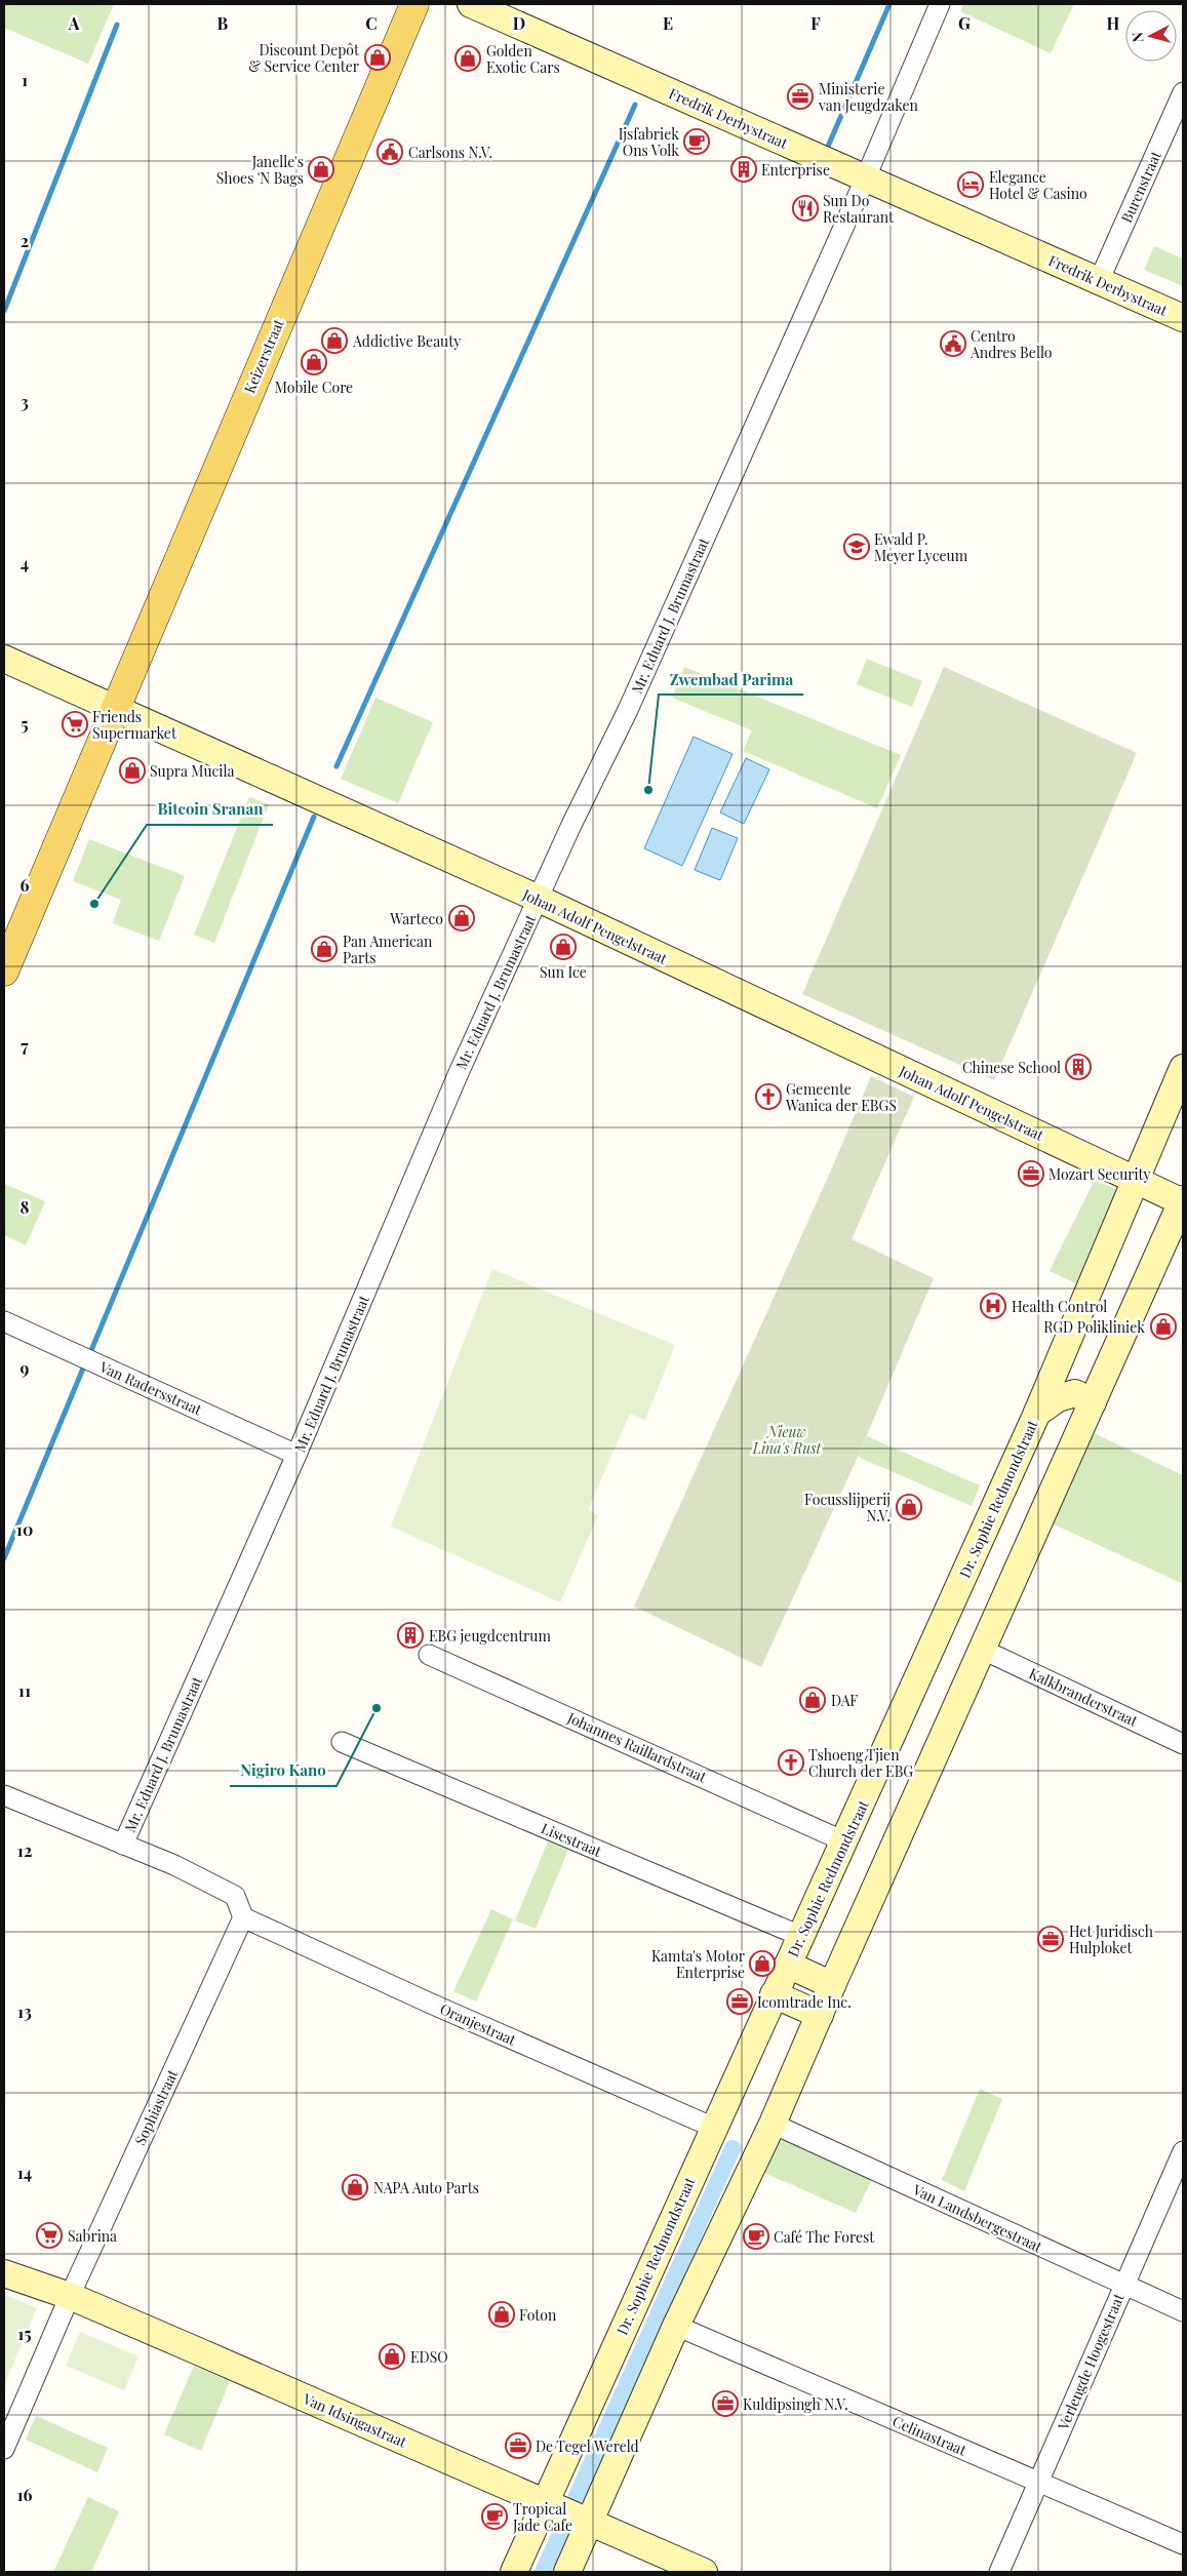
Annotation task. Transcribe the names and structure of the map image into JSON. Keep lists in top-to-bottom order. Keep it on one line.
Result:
{"streets":{"main road":["Keizerstraat"],"street":["Fredrik Derbystraat","Burenstraat","Mr. Eduard J. Brumastraat","Johan Adolf Pengelstraat","Van Radersstraat","Dr. Sophie Redmondstraat","Kalkbranderstraat","Johannes Raillardstraat","Lisestraat","Oranjestraat","Sophiastraat","Van Landsbergestraat","Verlengde Hoogestraat","Van Idsingastraat","Celinastraat"]},"crossings":[["Fredrik Derbystraat","Burenstraat"],["Fredrik Derbystraat","Mr. Eduard J. Brumastraat"],["Keizerstraat","Johan Adolf Pengelstraat"],["Mr. Eduard J. Brumastraat","Johan Adolf Pengelstraat"],["Mr. Eduard J. Brumastraat","Van Radersstraat"],["Johan Adolf Pengelstraat","Dr. Sophie Redmondstraat"],["Dr. Sophie Redmondstraat","Johannes Raillardstraat"],["Dr. Sophie Redmondstraat","Lisestraat"],["Dr. Sophie Redmondstraat","Oranjestraat"],["Dr. Sophie Redmondstraat","Van Idsingastraat"],["Oranjestraat","Sophiastraat"],["Sophiastraat","Van Idsingastraat"],["Van Landsbergestraat","Verlengde Hoogestraat"],["Verlengde Hoogestraat","Celinastraat"]],"parks":["Nieuw Lina's Rust"],"places":{"shop":["Discount Depôt & Service Center","Golden Exotic Cars","Janelle's Shoes 'N Bags","Addictive Beauty","Mobile Core","Supra Mucila","Warteco","Sun Ice","Pan American Parts","RGD Polikliniek","Focusslijperij N.V.","DAF","Kamta's Motor Enterprise","NAPA Auto Parts","Foton","EDSO"],"office":["Ministerie van Jeugdzaken","Mozart Security","Het Juridisch Hulploket","Icomtrade Inc.","Kuldipsingh N.V.","De Tegel Wereld"],"cafe":["Ijsfabriek Ons Volk","Café The Forest","Tropical Jade Cafe"],"public building":["Carlsons N.V.","Centro Andres Bello"],"building":["Enterprise","Chinese School","EBG jeugdcentrum"],"hotel":["Elegance Hotel & Casino"],"restaurant":["Sun Do Restaurant"],"school or university":["Ewald P. Meyer Lyceum"],"supermarket":["Friends Supermarket","Sabrina"],"other":["Zwembad Parima","Bitcoin Sranan","Nigiro Kano"],"church":["Gemeente Wanica der EBGS","Tshoeng Tjien Church der EBG"],"hospital":["Health Control"]},"north":"left","grid":{"columns":["A","B","C","D","E","F","G","H"],"rows":["1","2","3","4","5","6","7","8","9","10","11","12","13","14","15","16"]}}
